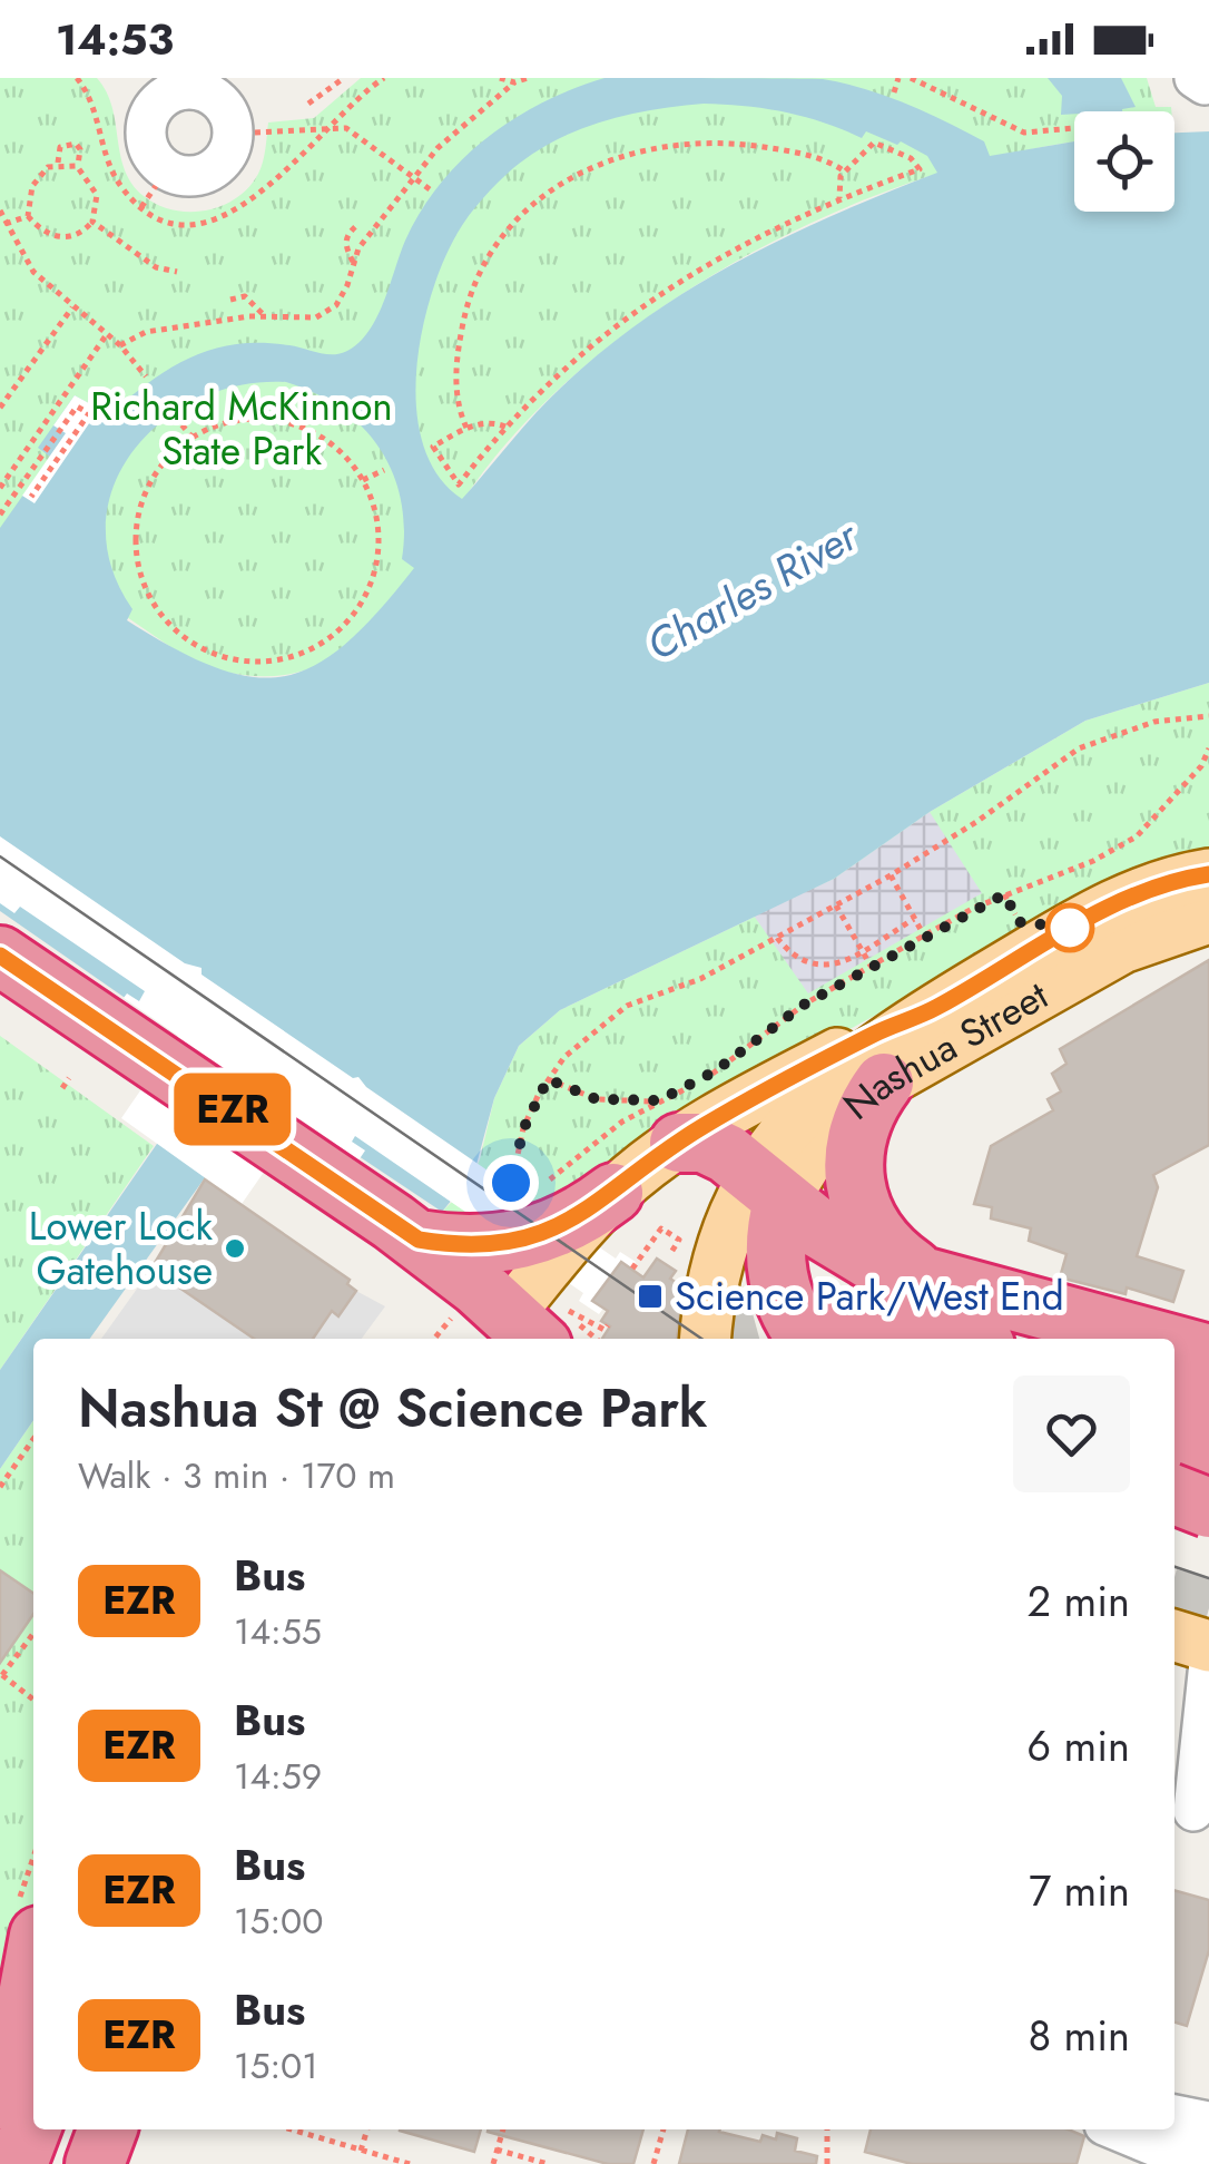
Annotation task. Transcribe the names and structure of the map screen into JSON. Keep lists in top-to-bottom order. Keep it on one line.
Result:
{"streets":{"main road":["Nashua Street"]},"water":["Charles River"],"parks":["Richard McKinnon State Park"],"places":{"other":["Lower Lock Gatehouse"],"transit":["Science Park/West End"]},"lines":["bus line EZR"],"page":{"status":"14:53","on_map":"EZR","heading":["Nashua St @ Science Park","Walk · 3 min · 170 m"],"list":[{"mark":"EZR","name":"Bus","note":"14:55","value":"2 min"},{"mark":"EZR","name":"Bus","note":"14:59","value":"6 min"},{"mark":"EZR","name":"Bus","note":"15:00","value":"7 min"},{"mark":"EZR","name":"Bus","note":"15:01","value":"8 min"}]}}
